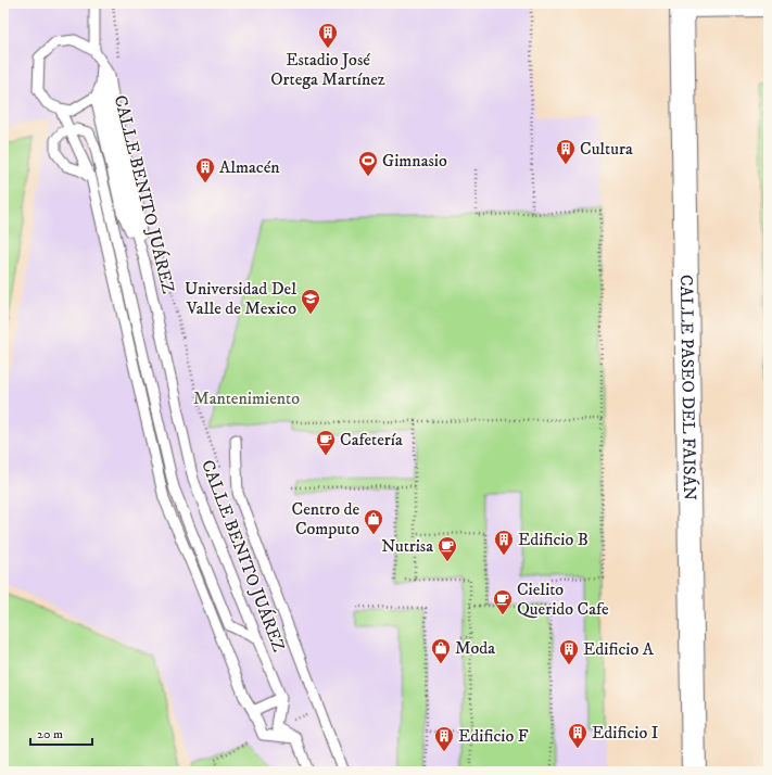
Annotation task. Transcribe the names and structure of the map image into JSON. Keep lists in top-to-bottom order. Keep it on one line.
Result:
{"streets":{"street":["CALLE PASEO DEL FAISÁN"],"lane":["CALLE BENITO JUÁREZ"]},"parks":["Mantenimiento"],"places":{"building":["Estadio José Ortega Martínez","Cultura","Almacén","Edificio B","Edificio A","Edificio I","Edificio F"],"sports":["Gimnasio"],"school or university":["Universidad Del Valle de Mexico"],"cafe":["Cafetería","Nutrisa","Cielito Querido Cafe"],"shop":["Centro de Computo","Moda"]},"scale_bar":"20 m"}
